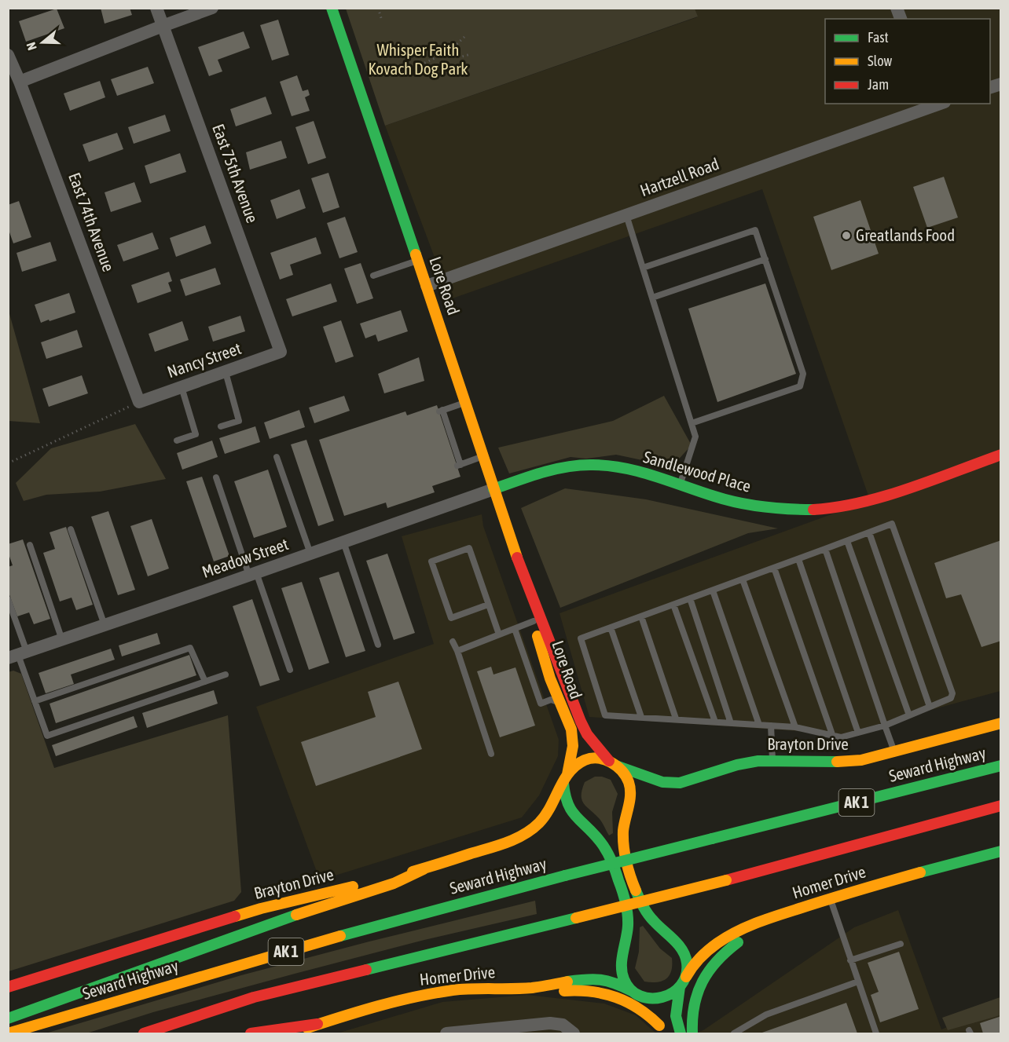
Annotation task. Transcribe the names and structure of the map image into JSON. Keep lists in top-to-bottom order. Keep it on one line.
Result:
{"streets":{"main road":["Lore Road","Sandlewood Place","Brayton Drive","Seward Highway","AK 1","Homer Drive"],"street":["East 75th Avenue","Hartzell Road","East 74th Avenue","Nancy Street","Meadow Street"]},"crossings":[["East 75th Avenue","Nancy Street"],["Hartzell Road","Lore Road"],["East 74th Avenue","Nancy Street"],["Lore Road","Sandlewood Place"],["Lore Road","Meadow Street"],["Lore Road","Brayton Drive"],["Lore Road","Homer Drive"],["Sandlewood Place","Meadow Street"]],"parks":["Whisper Faith Kovach Dog Park"],"places":["Greatlands Food"],"legend":["Fast","Slow","Jam"],"north":"left"}
